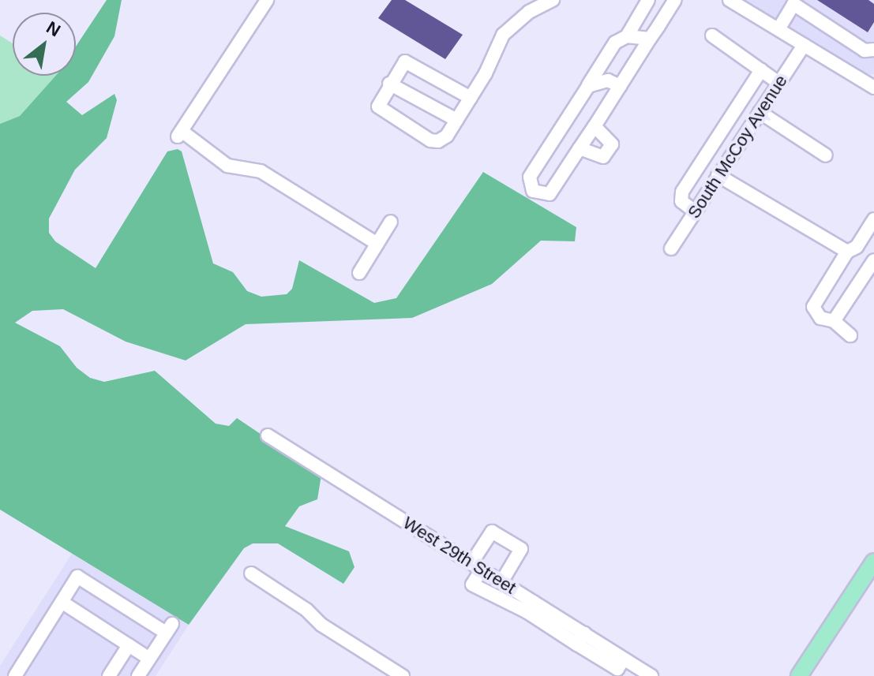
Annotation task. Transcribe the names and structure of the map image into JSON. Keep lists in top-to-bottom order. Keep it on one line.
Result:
{"streets":{"street":["South McCoy Avenue","West 29th Street"]},"north":"top right"}
